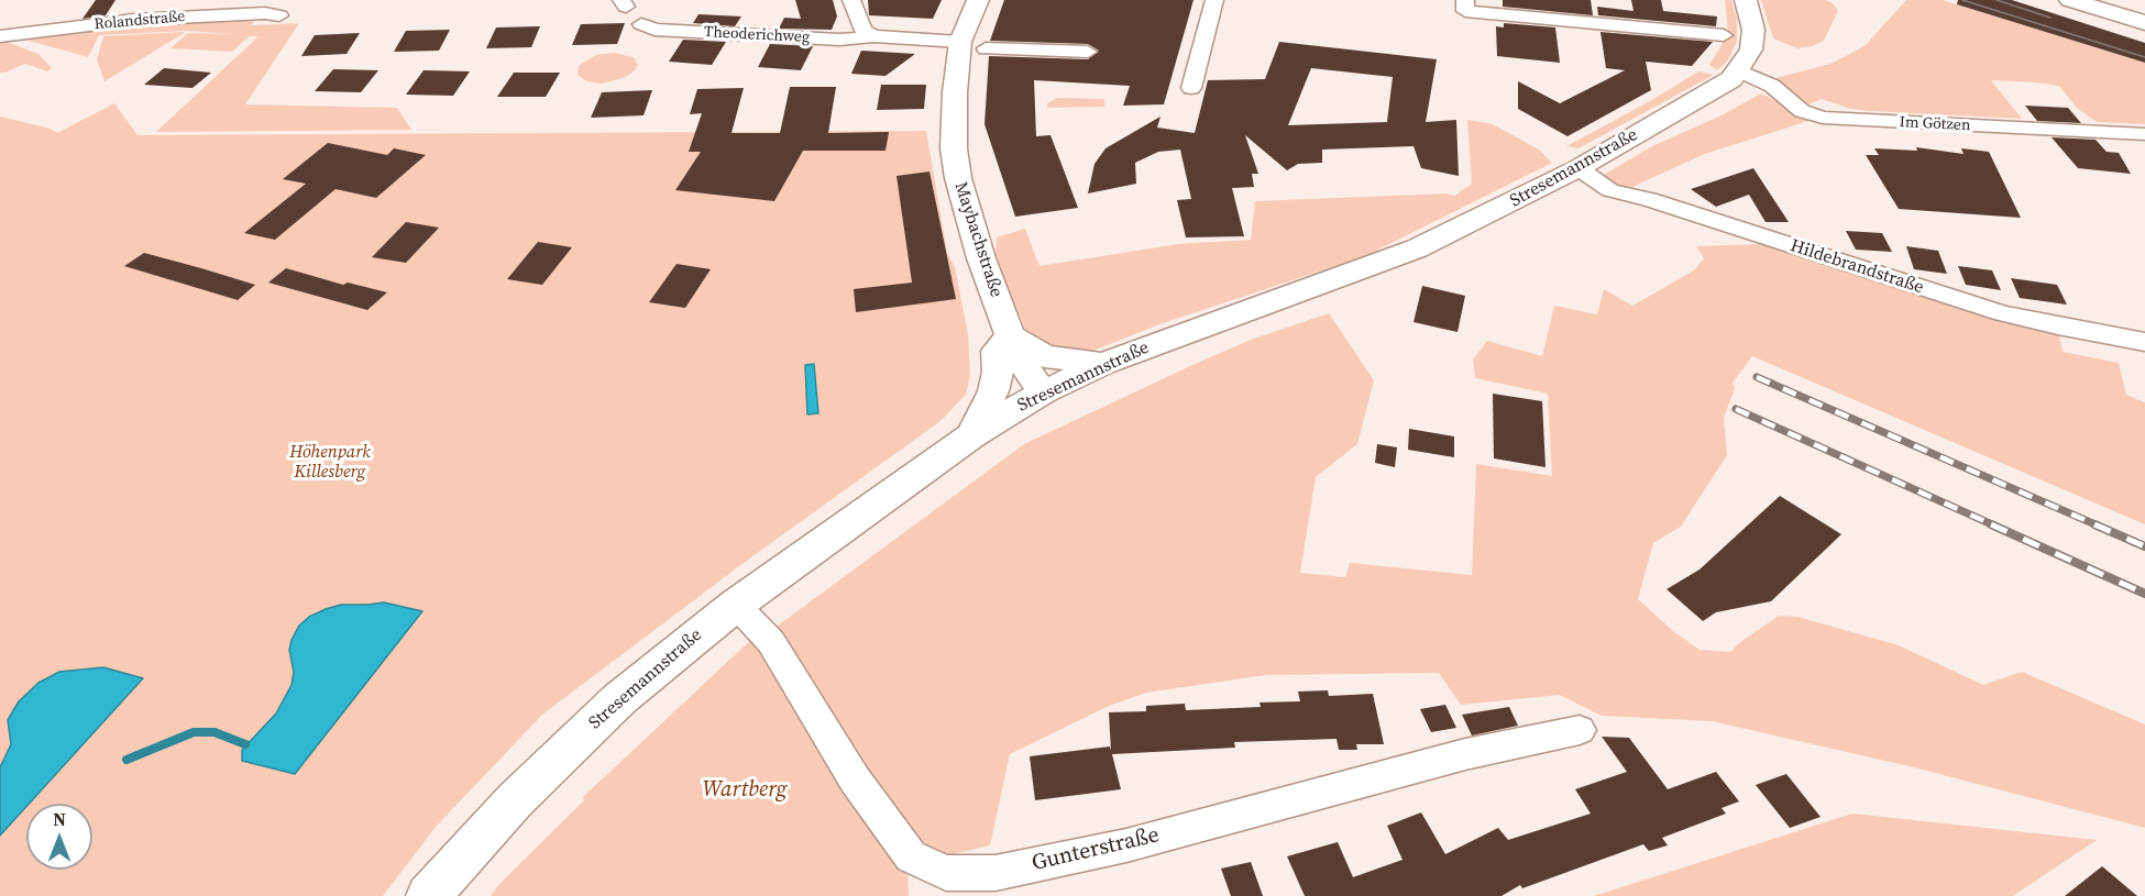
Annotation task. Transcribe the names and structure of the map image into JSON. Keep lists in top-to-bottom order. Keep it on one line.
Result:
{"streets":{"main road":["Stresemannstraße","Maybachstraße"],"street":["Rolandstraße","Theoderichweg","Im Götzen","Hildebrandstraße","Gunterstraße"]},"crossings":[["Theoderichweg","Maybachstraße"],["Im Götzen","Stresemannstraße"],["Stresemannstraße","Maybachstraße"],["Stresemannstraße","Hildebrandstraße"],["Stresemannstraße","Gunterstraße"]],"parks":["Höhenpark Killesberg","Wartberg"],"north":"top"}
